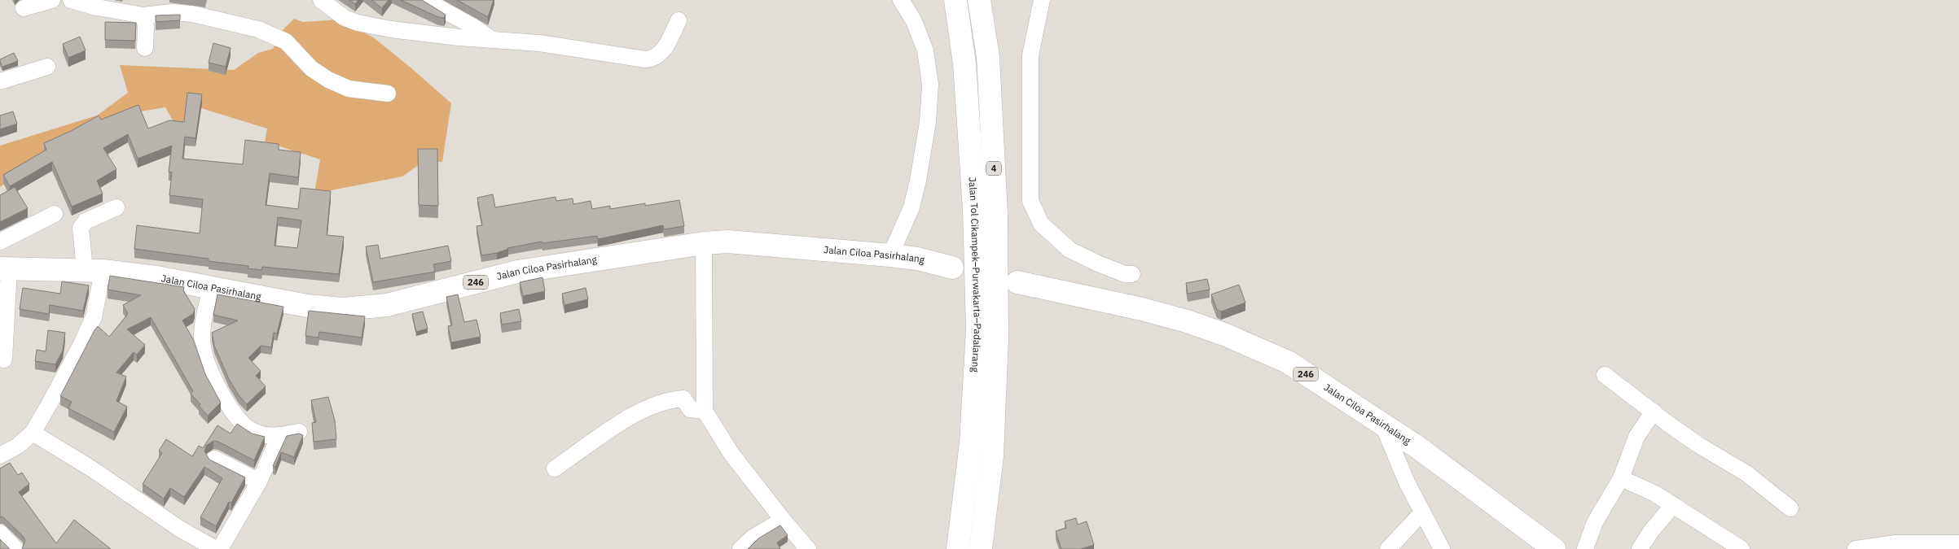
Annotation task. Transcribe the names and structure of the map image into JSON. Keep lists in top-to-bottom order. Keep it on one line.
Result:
{"streets":{"main road":["4","Jalan Ciloa Pasirhalang","Jalan Tol Cikampek–Purwakarta–Padalarang","246"]}}
